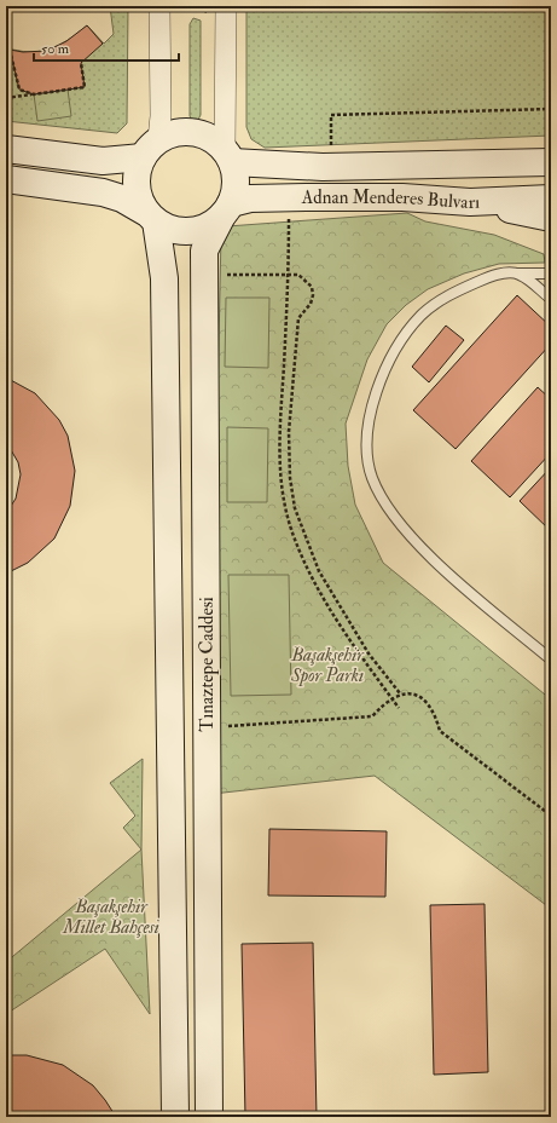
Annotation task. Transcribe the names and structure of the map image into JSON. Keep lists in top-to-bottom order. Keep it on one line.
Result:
{"streets":{"street":["Adnan Menderes Bulvarı","Tınaztepe Caddesi"]},"crossings":[["Adnan Menderes Bulvarı","Tınaztepe Caddesi"]],"parks":["Başakşehir Spor Parkı","Başakşehir Millet Bahçesi"],"scale_bar":"50 m"}
